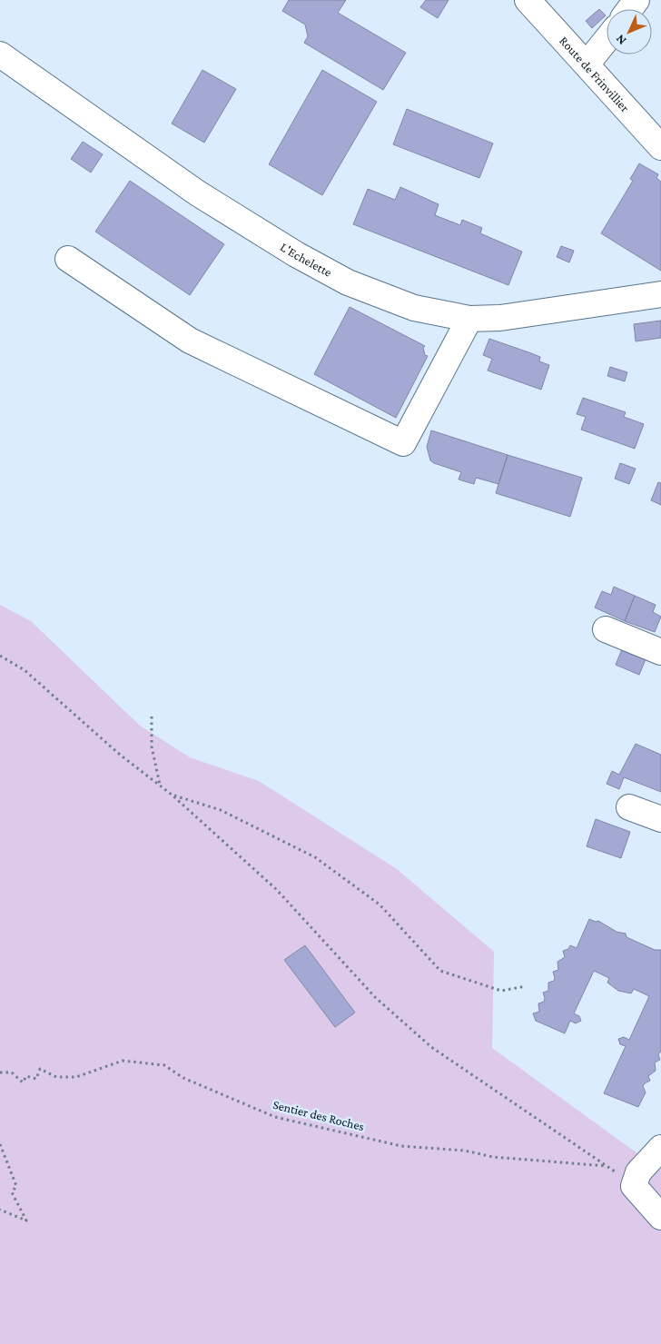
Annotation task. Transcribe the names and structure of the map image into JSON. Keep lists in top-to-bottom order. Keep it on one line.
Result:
{"streets":{"street":["Route de Frinvillier","L'Echelette"],"path":["Sentier des Roches"]},"north":"bottom left"}
